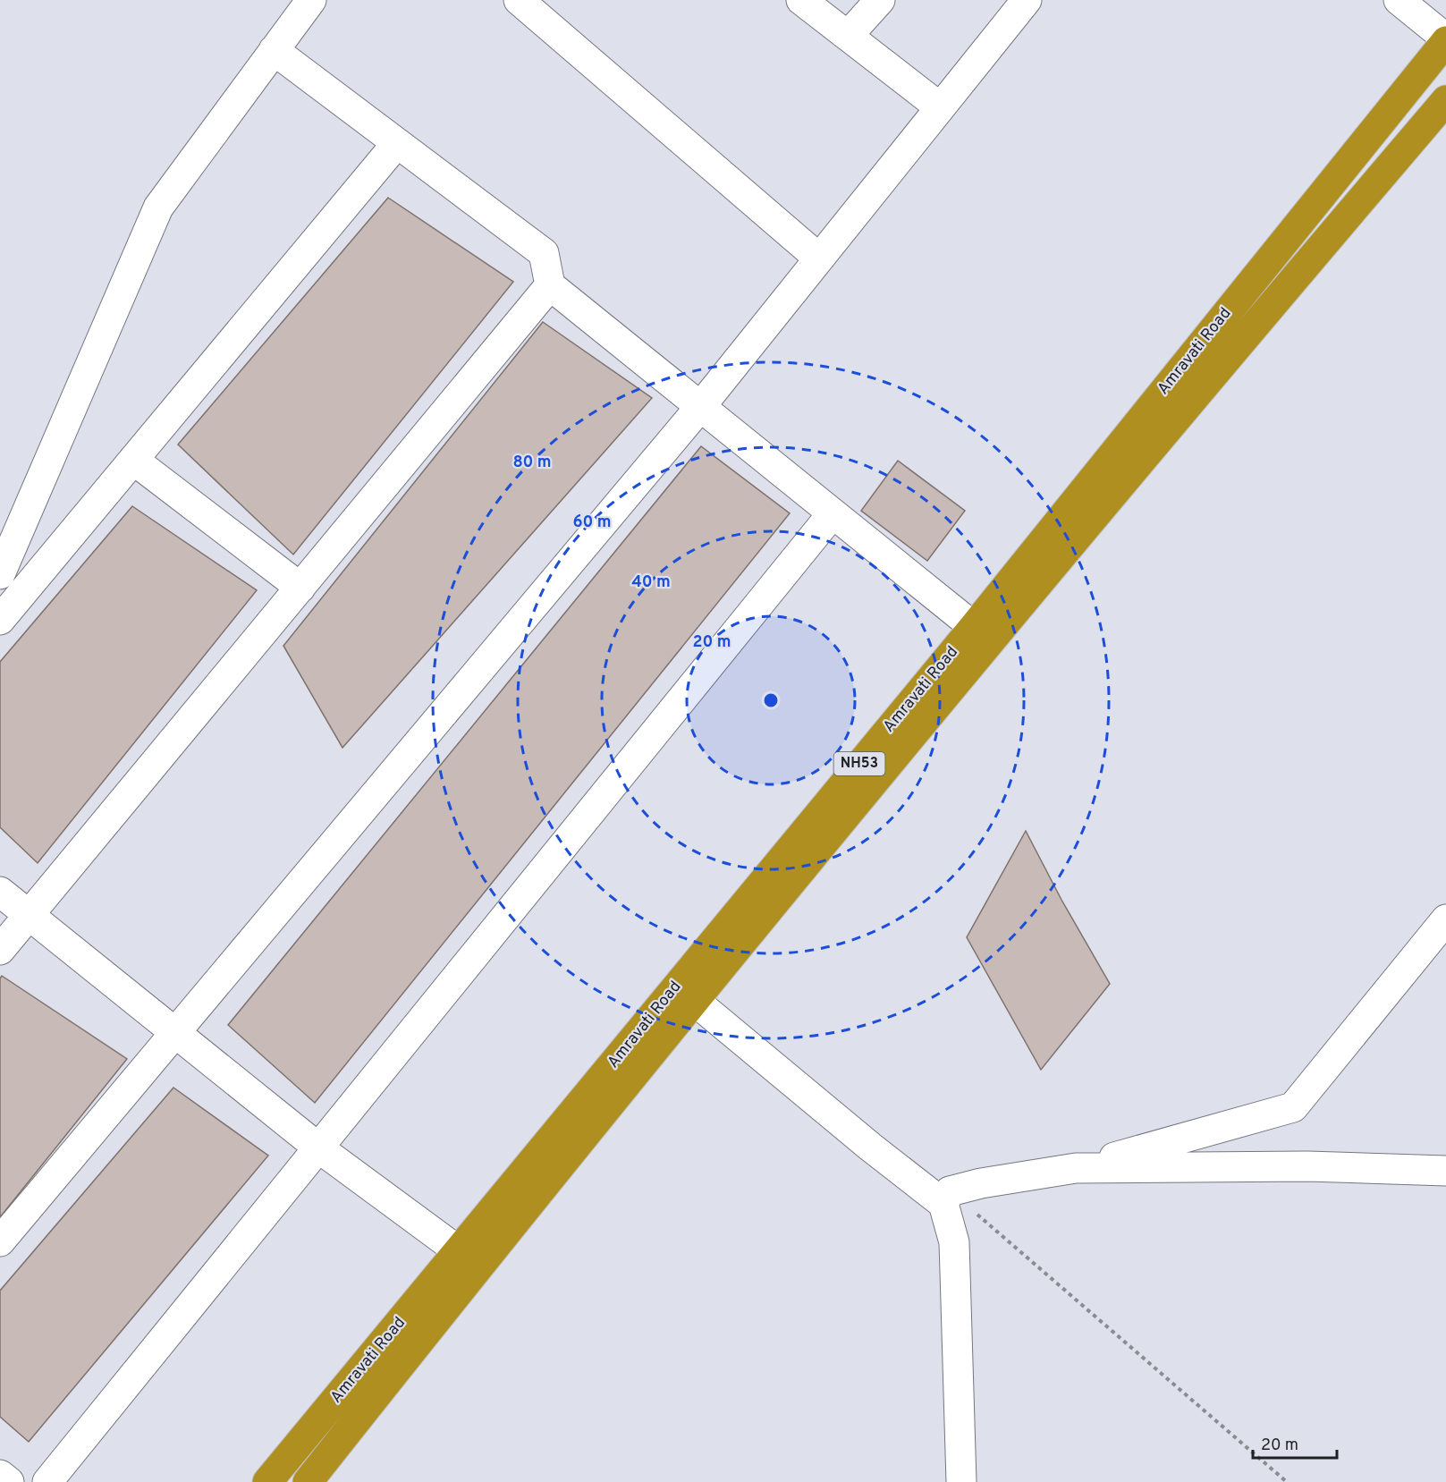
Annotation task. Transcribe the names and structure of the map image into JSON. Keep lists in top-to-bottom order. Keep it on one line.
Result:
{"streets":{"highway":["Amravati Road","NH53"]},"scale_bar":"20 m","rings":["80 m","60 m","40 m","20 m"]}
